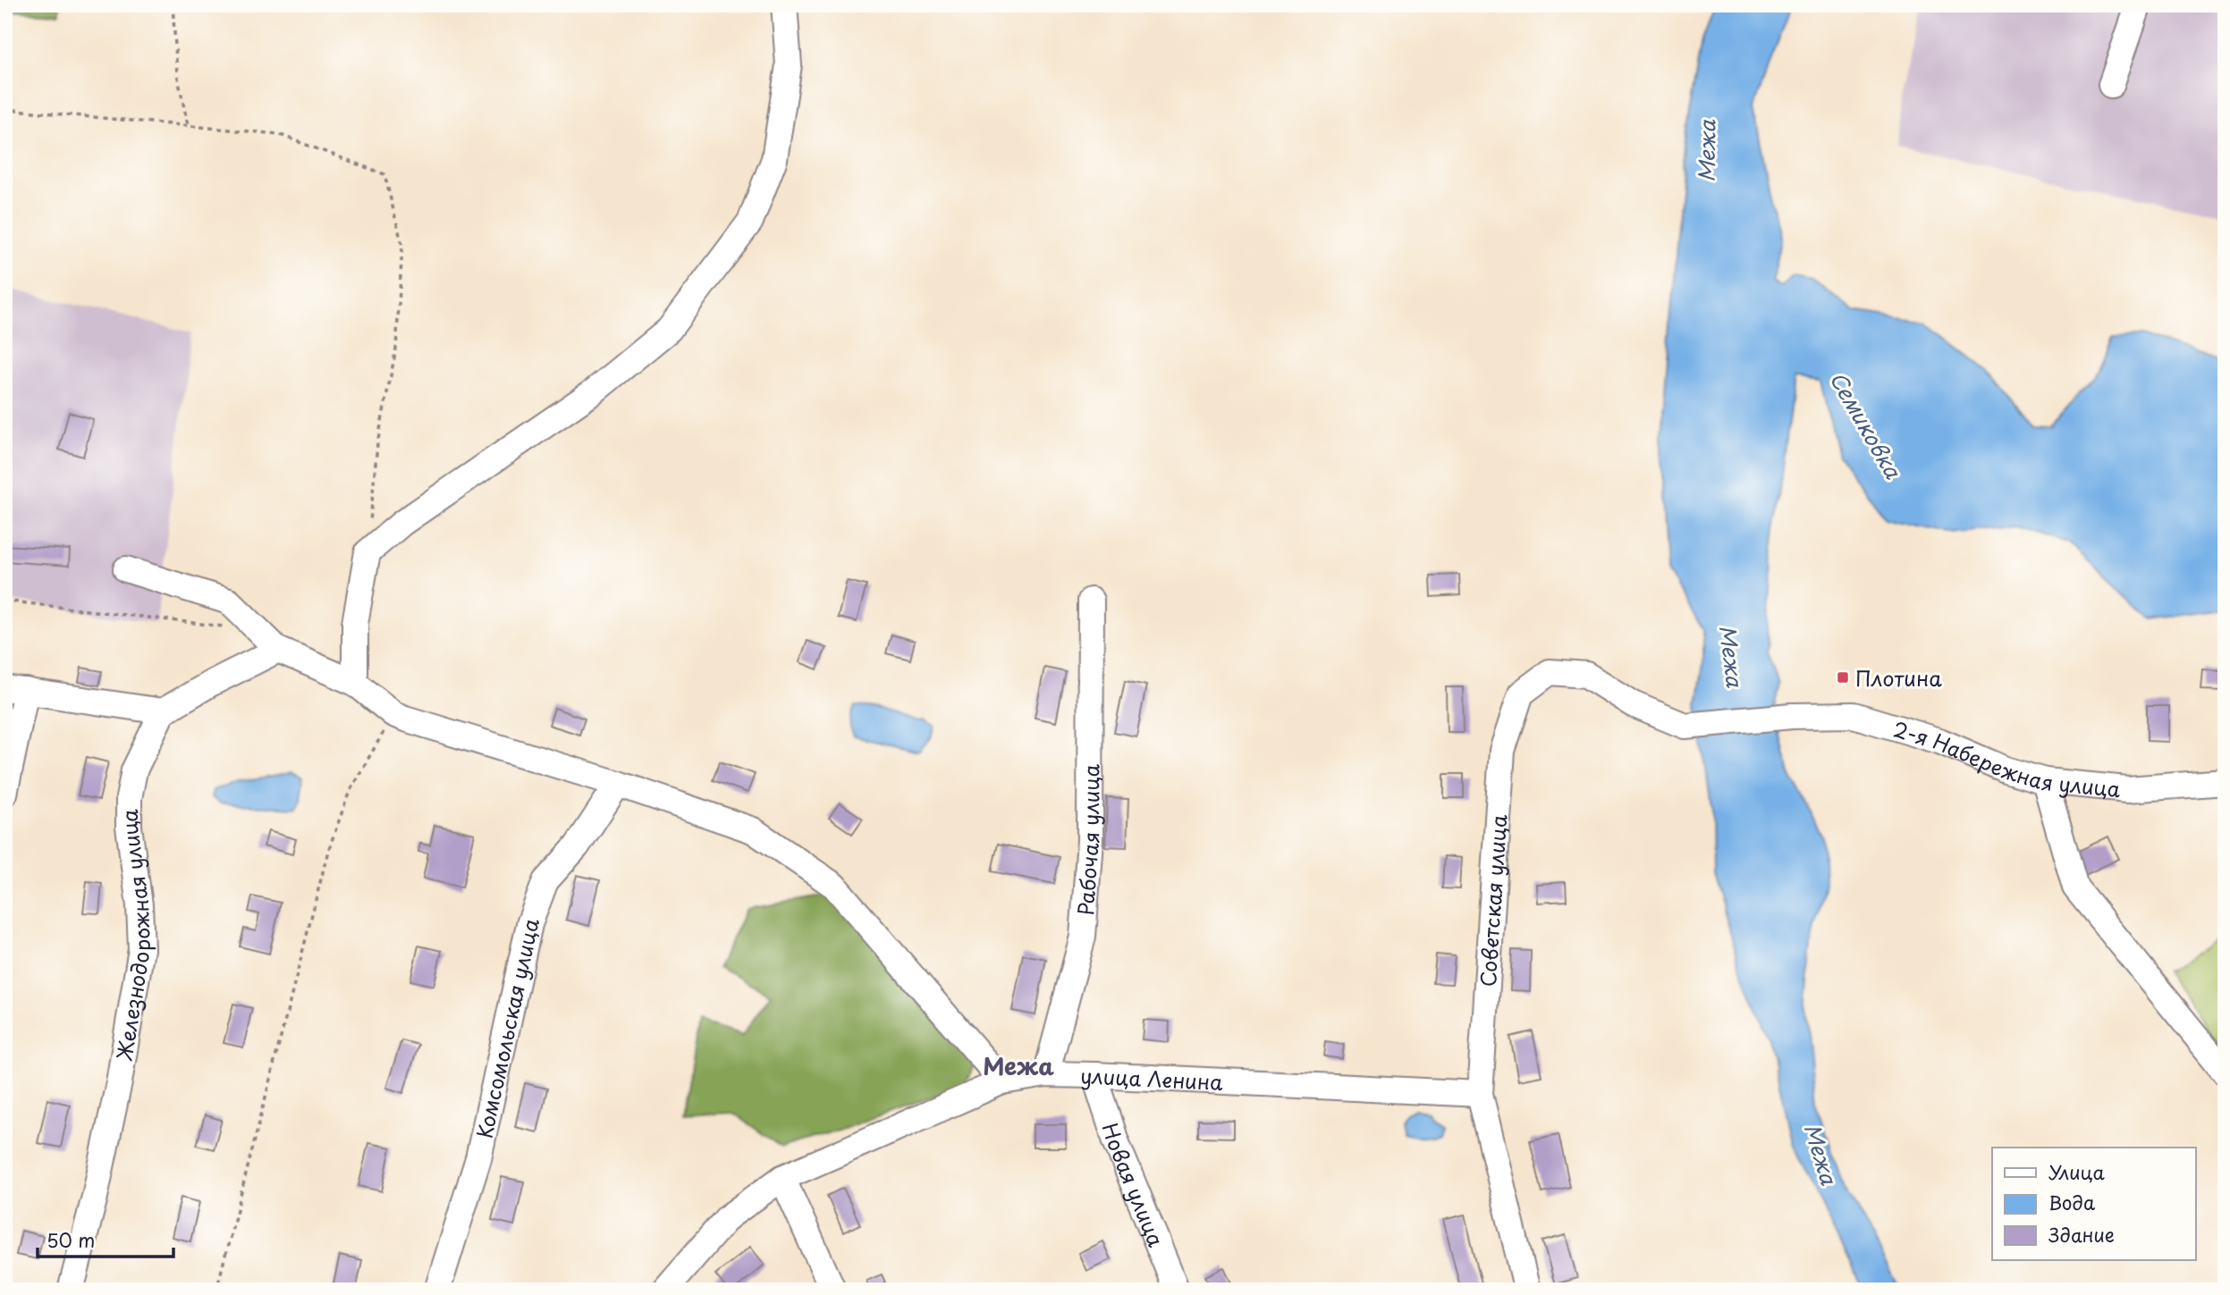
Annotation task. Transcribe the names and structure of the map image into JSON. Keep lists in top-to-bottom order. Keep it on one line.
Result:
{"streets":{"street":["2-я Набережная улица","Рабочая улица","Советская улица","Железнодорожная улица","Комсомольская улица","улица Ленина","Новая улица"]},"crossings":[["2-я Набережная улица","Советская улица"],["Рабочая улица","улица Ленина"],["Советская улица","улица Ленина"],["улица Ленина","Новая улица"]],"districts":["Межа"],"water":["Межа","Семиковка"],"places":{"transit":["Плотина"]},"legend":["Улица","Вода","Здание"],"scale_bar":"50 m"}
